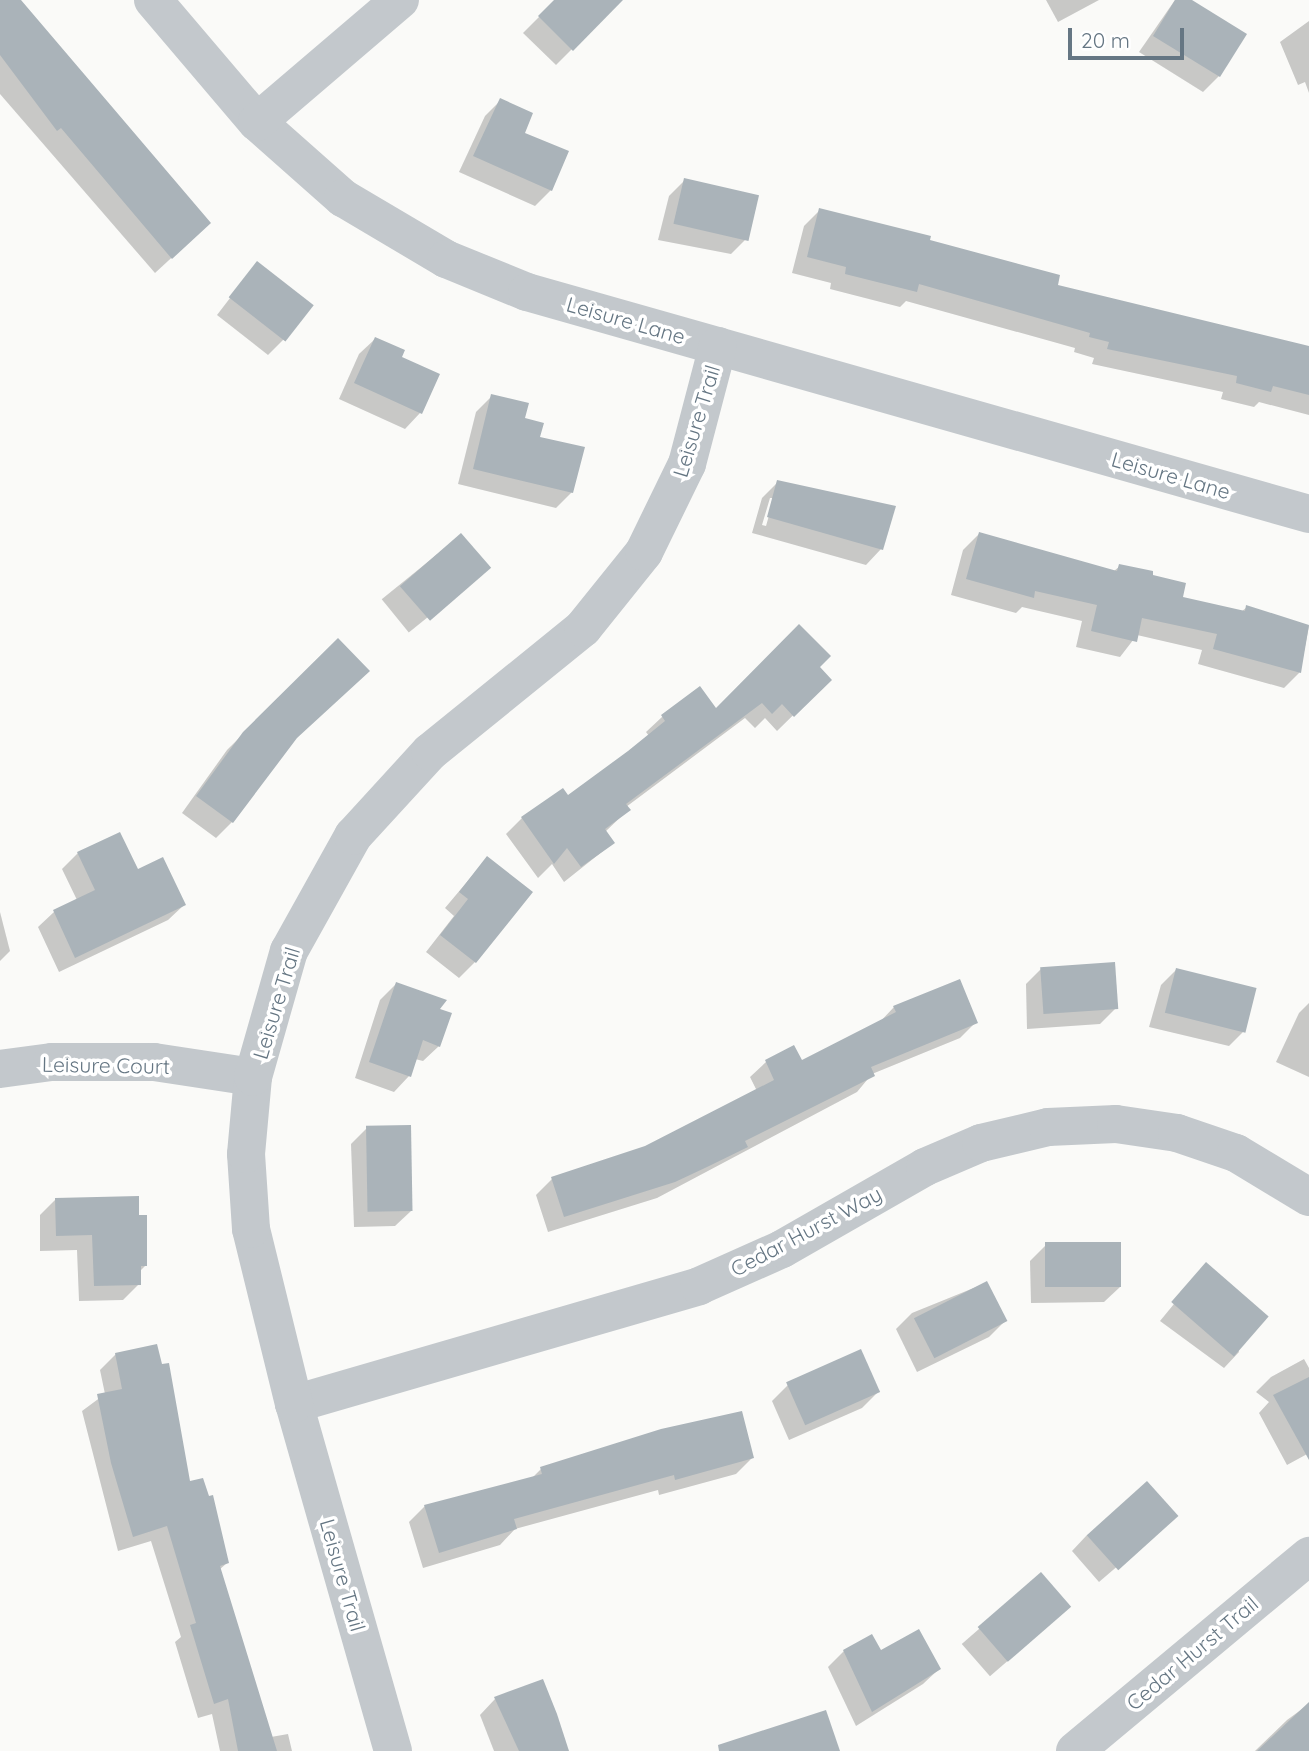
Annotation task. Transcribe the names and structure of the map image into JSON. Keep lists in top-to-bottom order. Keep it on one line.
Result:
{"streets":{"street":["Leisure Lane","Leisure Trail","Leisure Court","Cedar Hurst Way","Cedar Hurst Trail"]},"crossings":[["Leisure Lane","Leisure Trail"],["Leisure Trail","Leisure Court"],["Leisure Trail","Cedar Hurst Way"]],"scale_bar":"20 m"}
